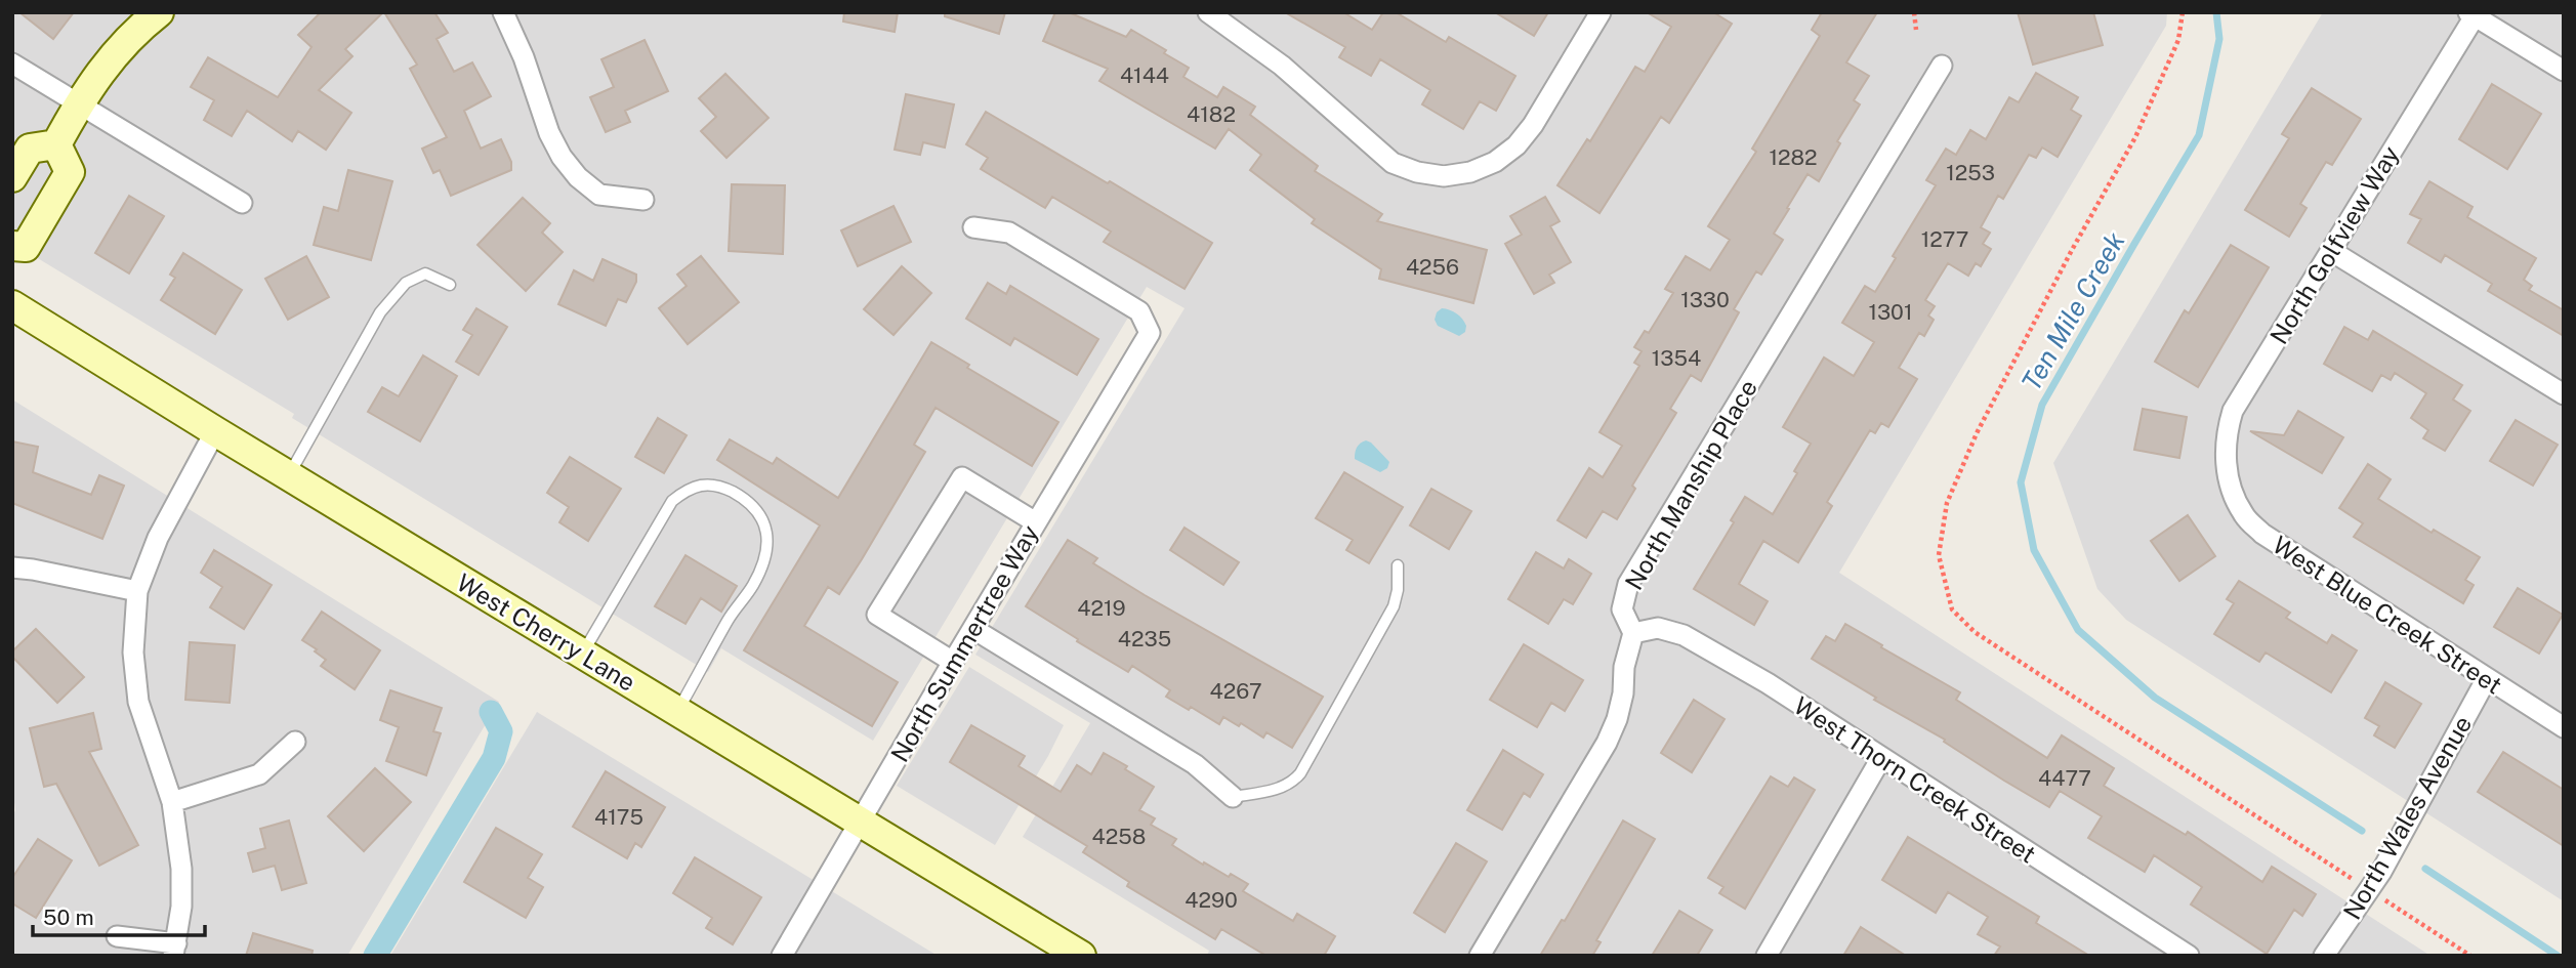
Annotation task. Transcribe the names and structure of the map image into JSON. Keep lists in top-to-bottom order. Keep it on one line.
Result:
{"streets":{"main road":["West Cherry Lane"],"street":["North Golfview Way","North Manship Place","West Blue Creek Street","North Summertree Way","West Thorn Creek Street","North Wales Avenue"]},"crossings":[["North Golfview Way","West Blue Creek Street"],["North Manship Place","West Thorn Creek Street"],["West Blue Creek Street","North Wales Avenue"],["West Cherry Lane","North Summertree Way"]],"water":["Ten Mile Creek"],"house_numbers":["4144","4182","1282","1253","1277","4256","1330","1301","1354","4219","4235","4267","4477","4175","4258","4290"],"scale_bar":"50 m"}
